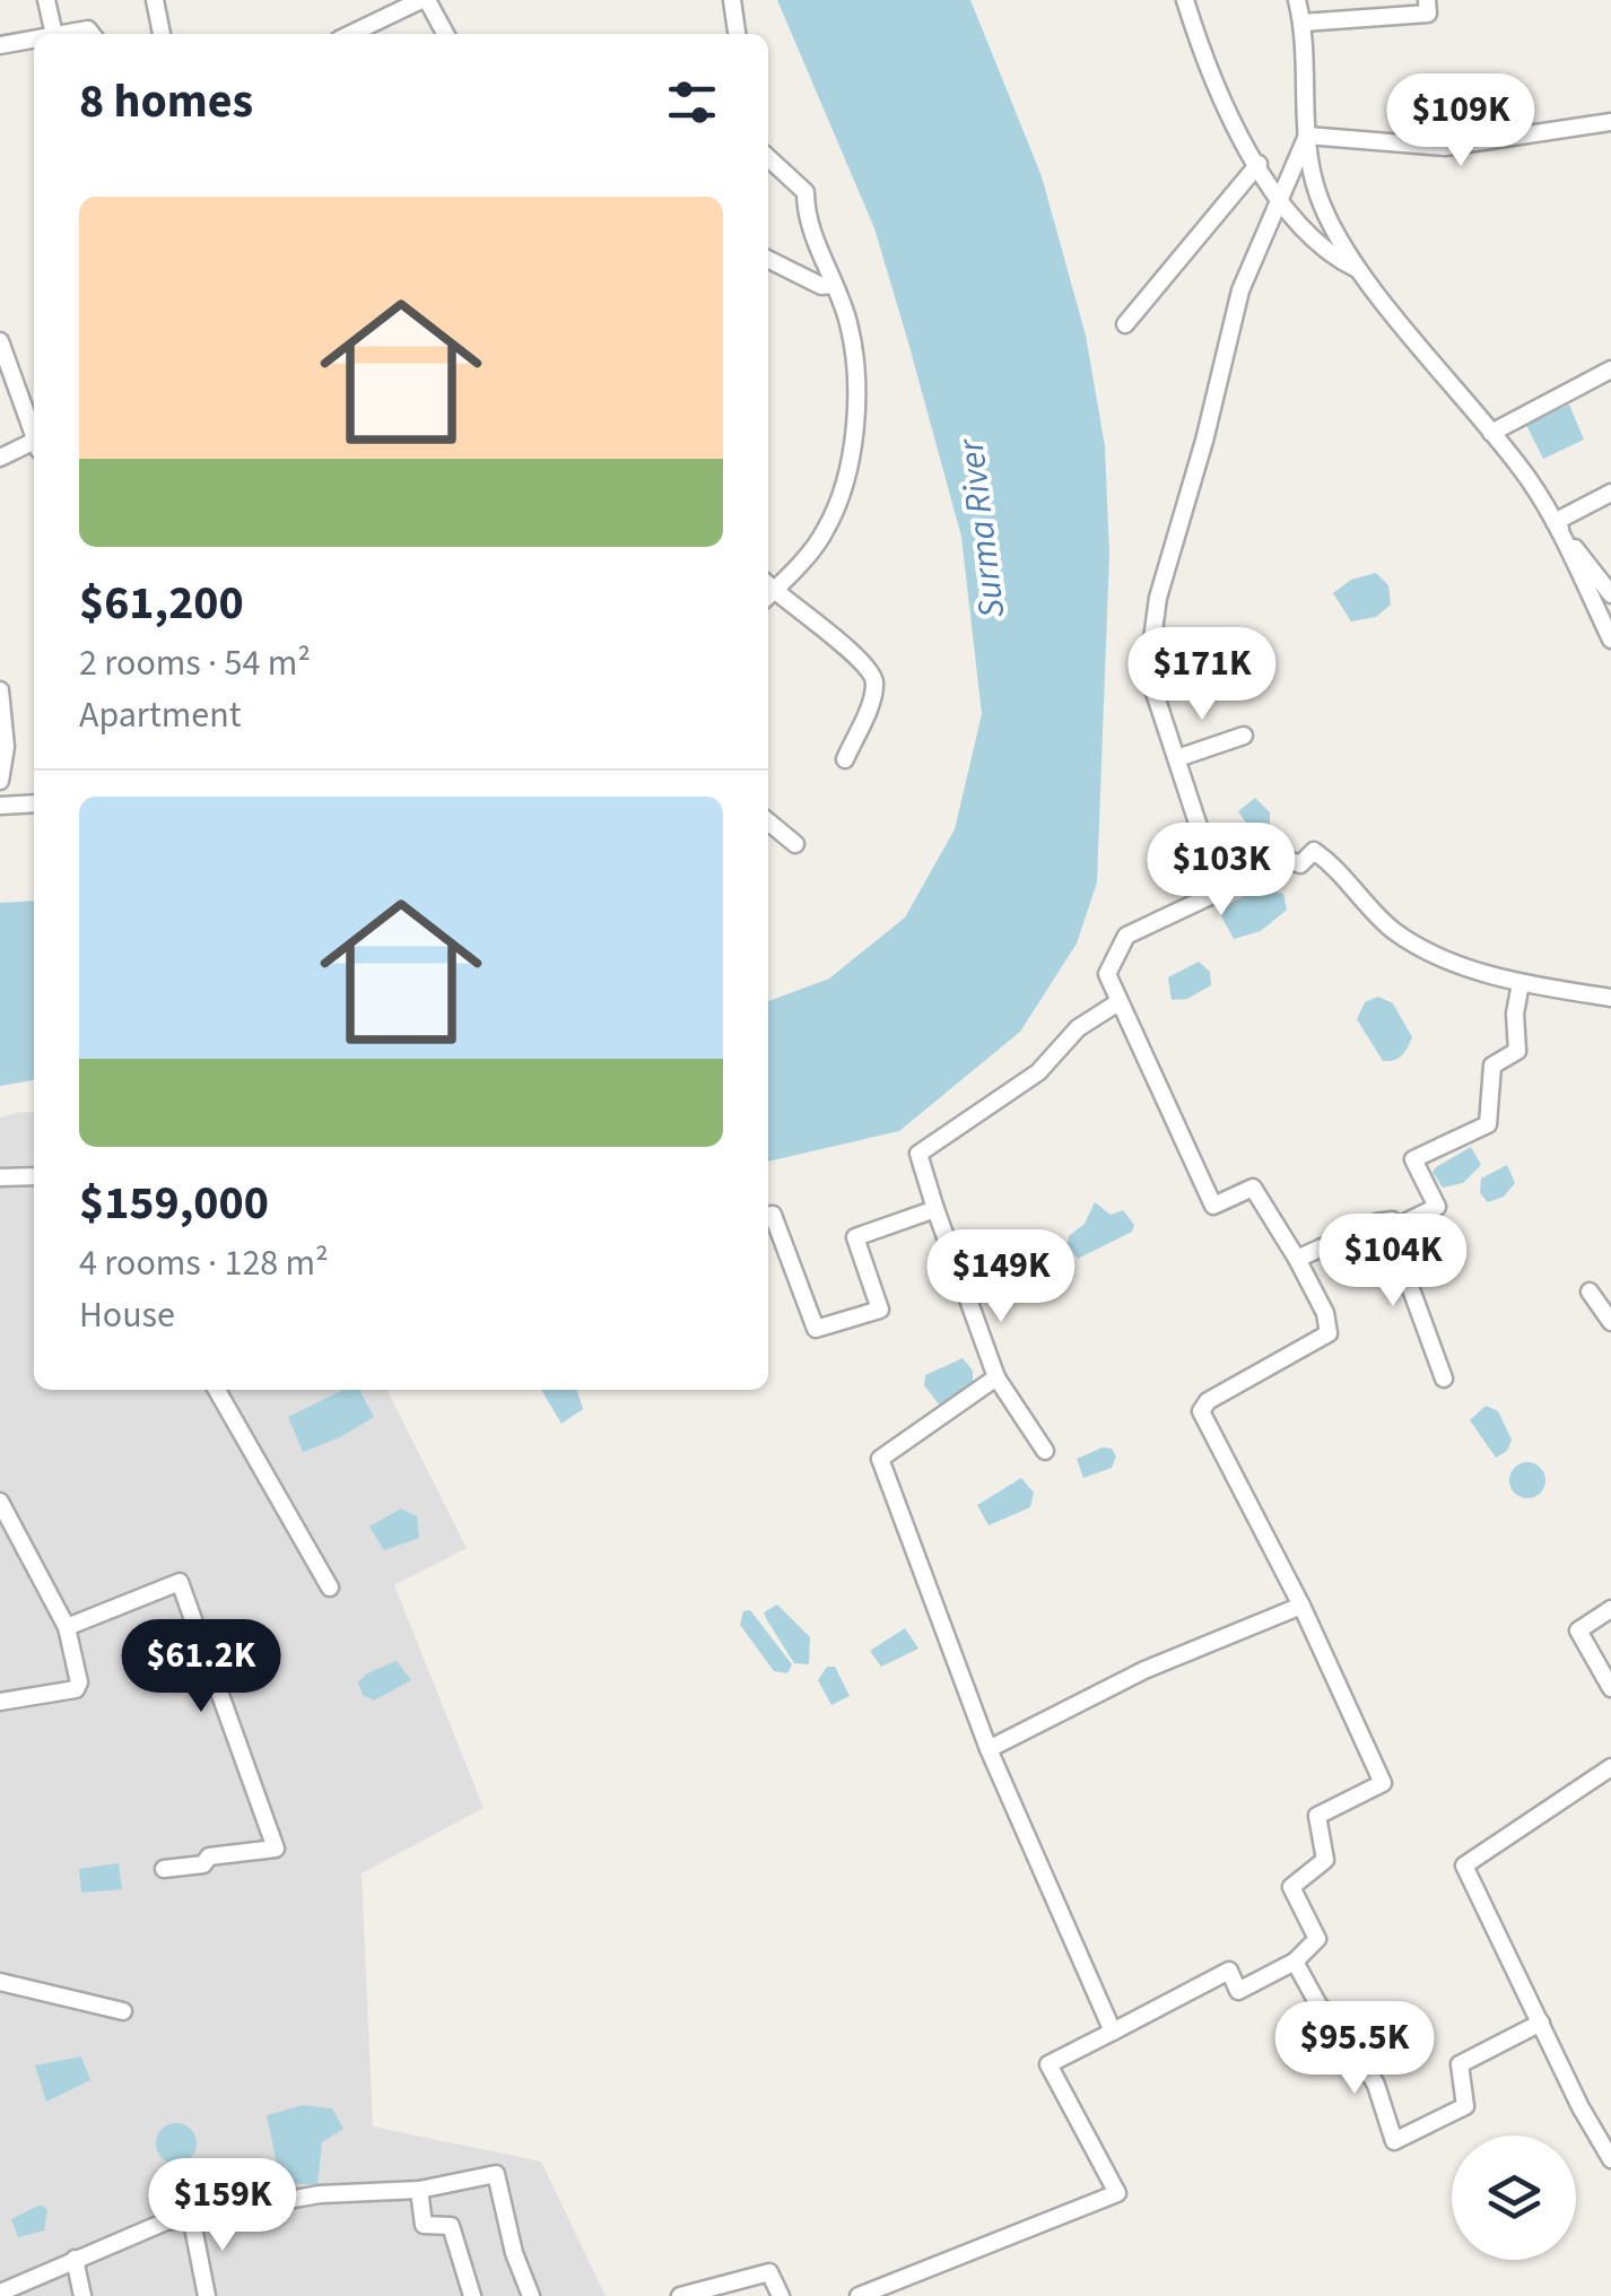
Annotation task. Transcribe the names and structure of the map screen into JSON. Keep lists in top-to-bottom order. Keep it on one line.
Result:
{"water":["Surma River"],"page":{"heading":"8 homes","price":["$109K","$171K","$103K","$104K","$149K","$61.2K","$95.5K","$159K"],"list":[{"name":"$61,200","note":"2 rooms · 54 m² · Apartment"},{"name":"$159,000","note":"4 rooms · 128 m² · House"}]}}
